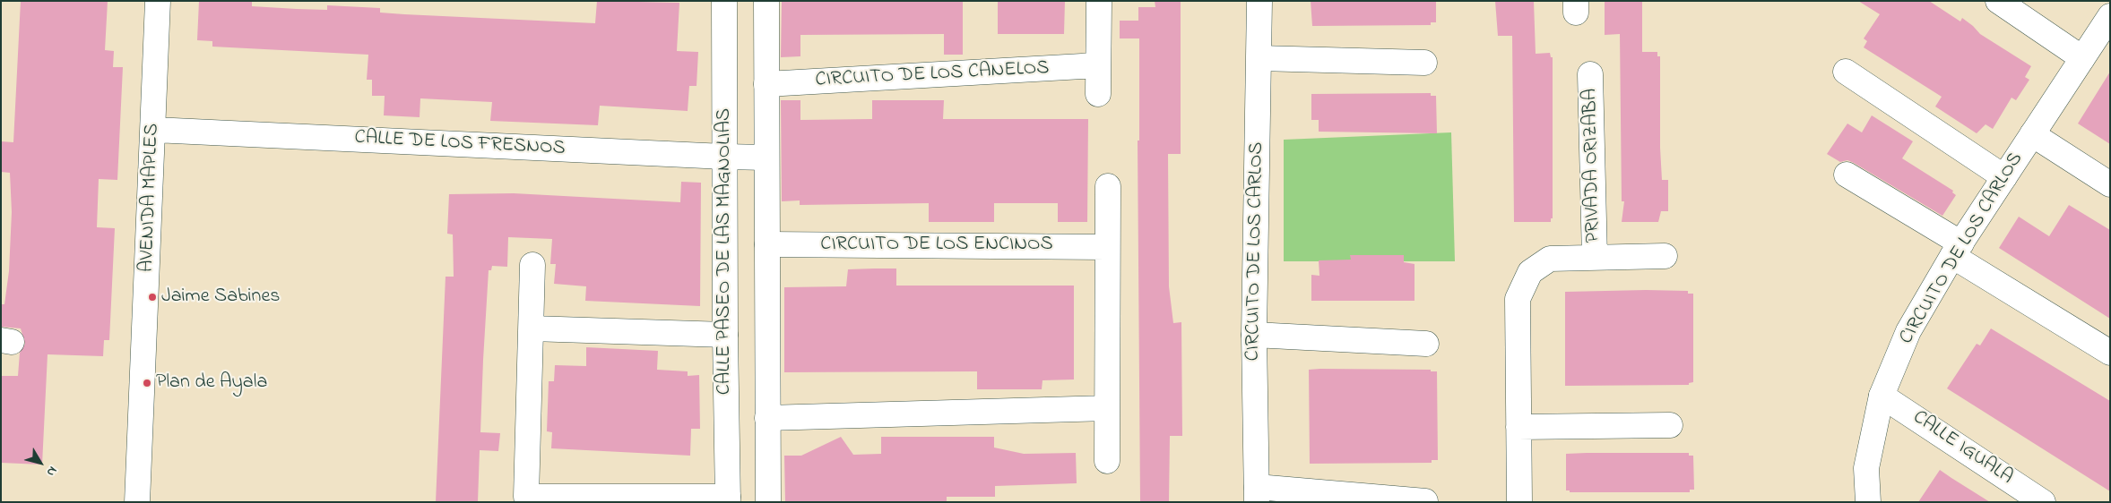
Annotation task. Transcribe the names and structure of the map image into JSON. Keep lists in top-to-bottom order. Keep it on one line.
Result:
{"streets":{"street":["CIRCUITO DE LOS CANELOS","CALLE DE LOS FRESNOS","PRIVADA ORIZABA","AVENIDA MAPLES","CIRCUITO DE LOS ENCINOS","CIRCUITO DE LOS CARLOS","CALLE PASEO DE LAS MAGNOLIAS","CALLE IGUALA"]},"crossings":[["CIRCUITO DE LOS CANELOS","CALLE PASEO DE LAS MAGNOLIAS"],["CALLE DE LOS FRESNOS","AVENIDA MAPLES"],["CALLE DE LOS FRESNOS","CALLE PASEO DE LAS MAGNOLIAS"],["CIRCUITO DE LOS ENCINOS","CALLE PASEO DE LAS MAGNOLIAS"],["CIRCUITO DE LOS CARLOS","CALLE IGUALA"]],"places":["Jaime Sabines","Plan de Ayala"],"north":"bottom right"}
